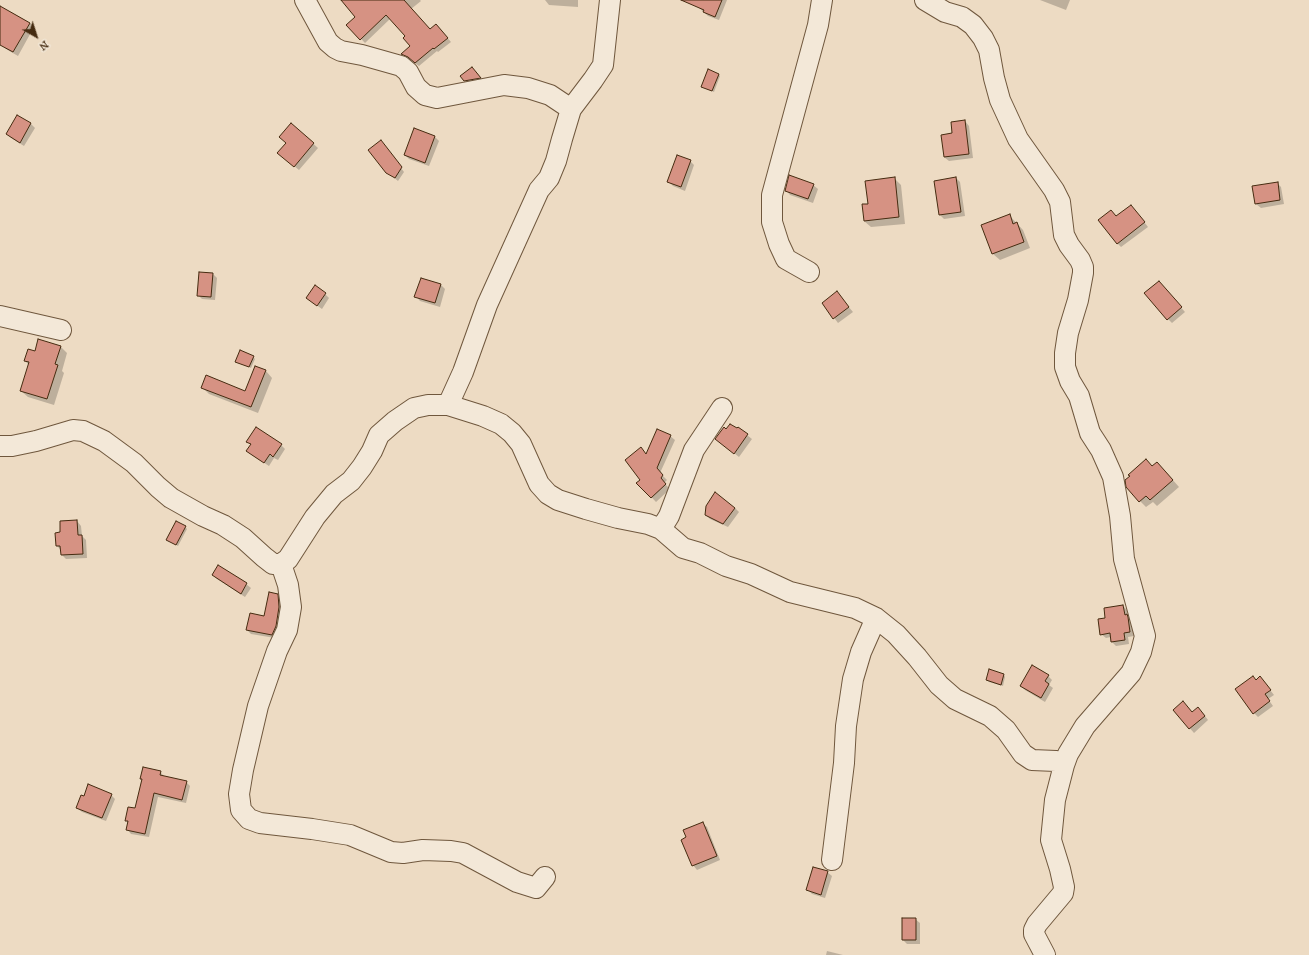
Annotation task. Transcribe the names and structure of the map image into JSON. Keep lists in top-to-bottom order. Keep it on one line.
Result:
{"north":"bottom right"}
